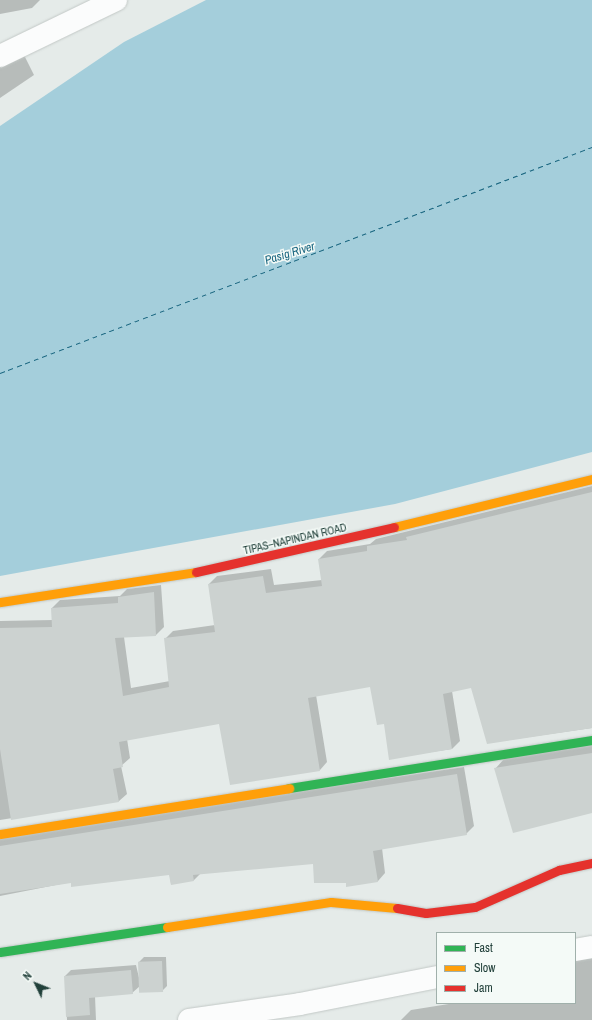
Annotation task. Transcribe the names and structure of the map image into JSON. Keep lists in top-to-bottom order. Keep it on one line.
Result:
{"streets":{"street":["TIPAS–NAPINDAN ROAD"]},"water":["Pasig River"],"legend":["Fast","Slow","Jam"],"north":"top left"}
